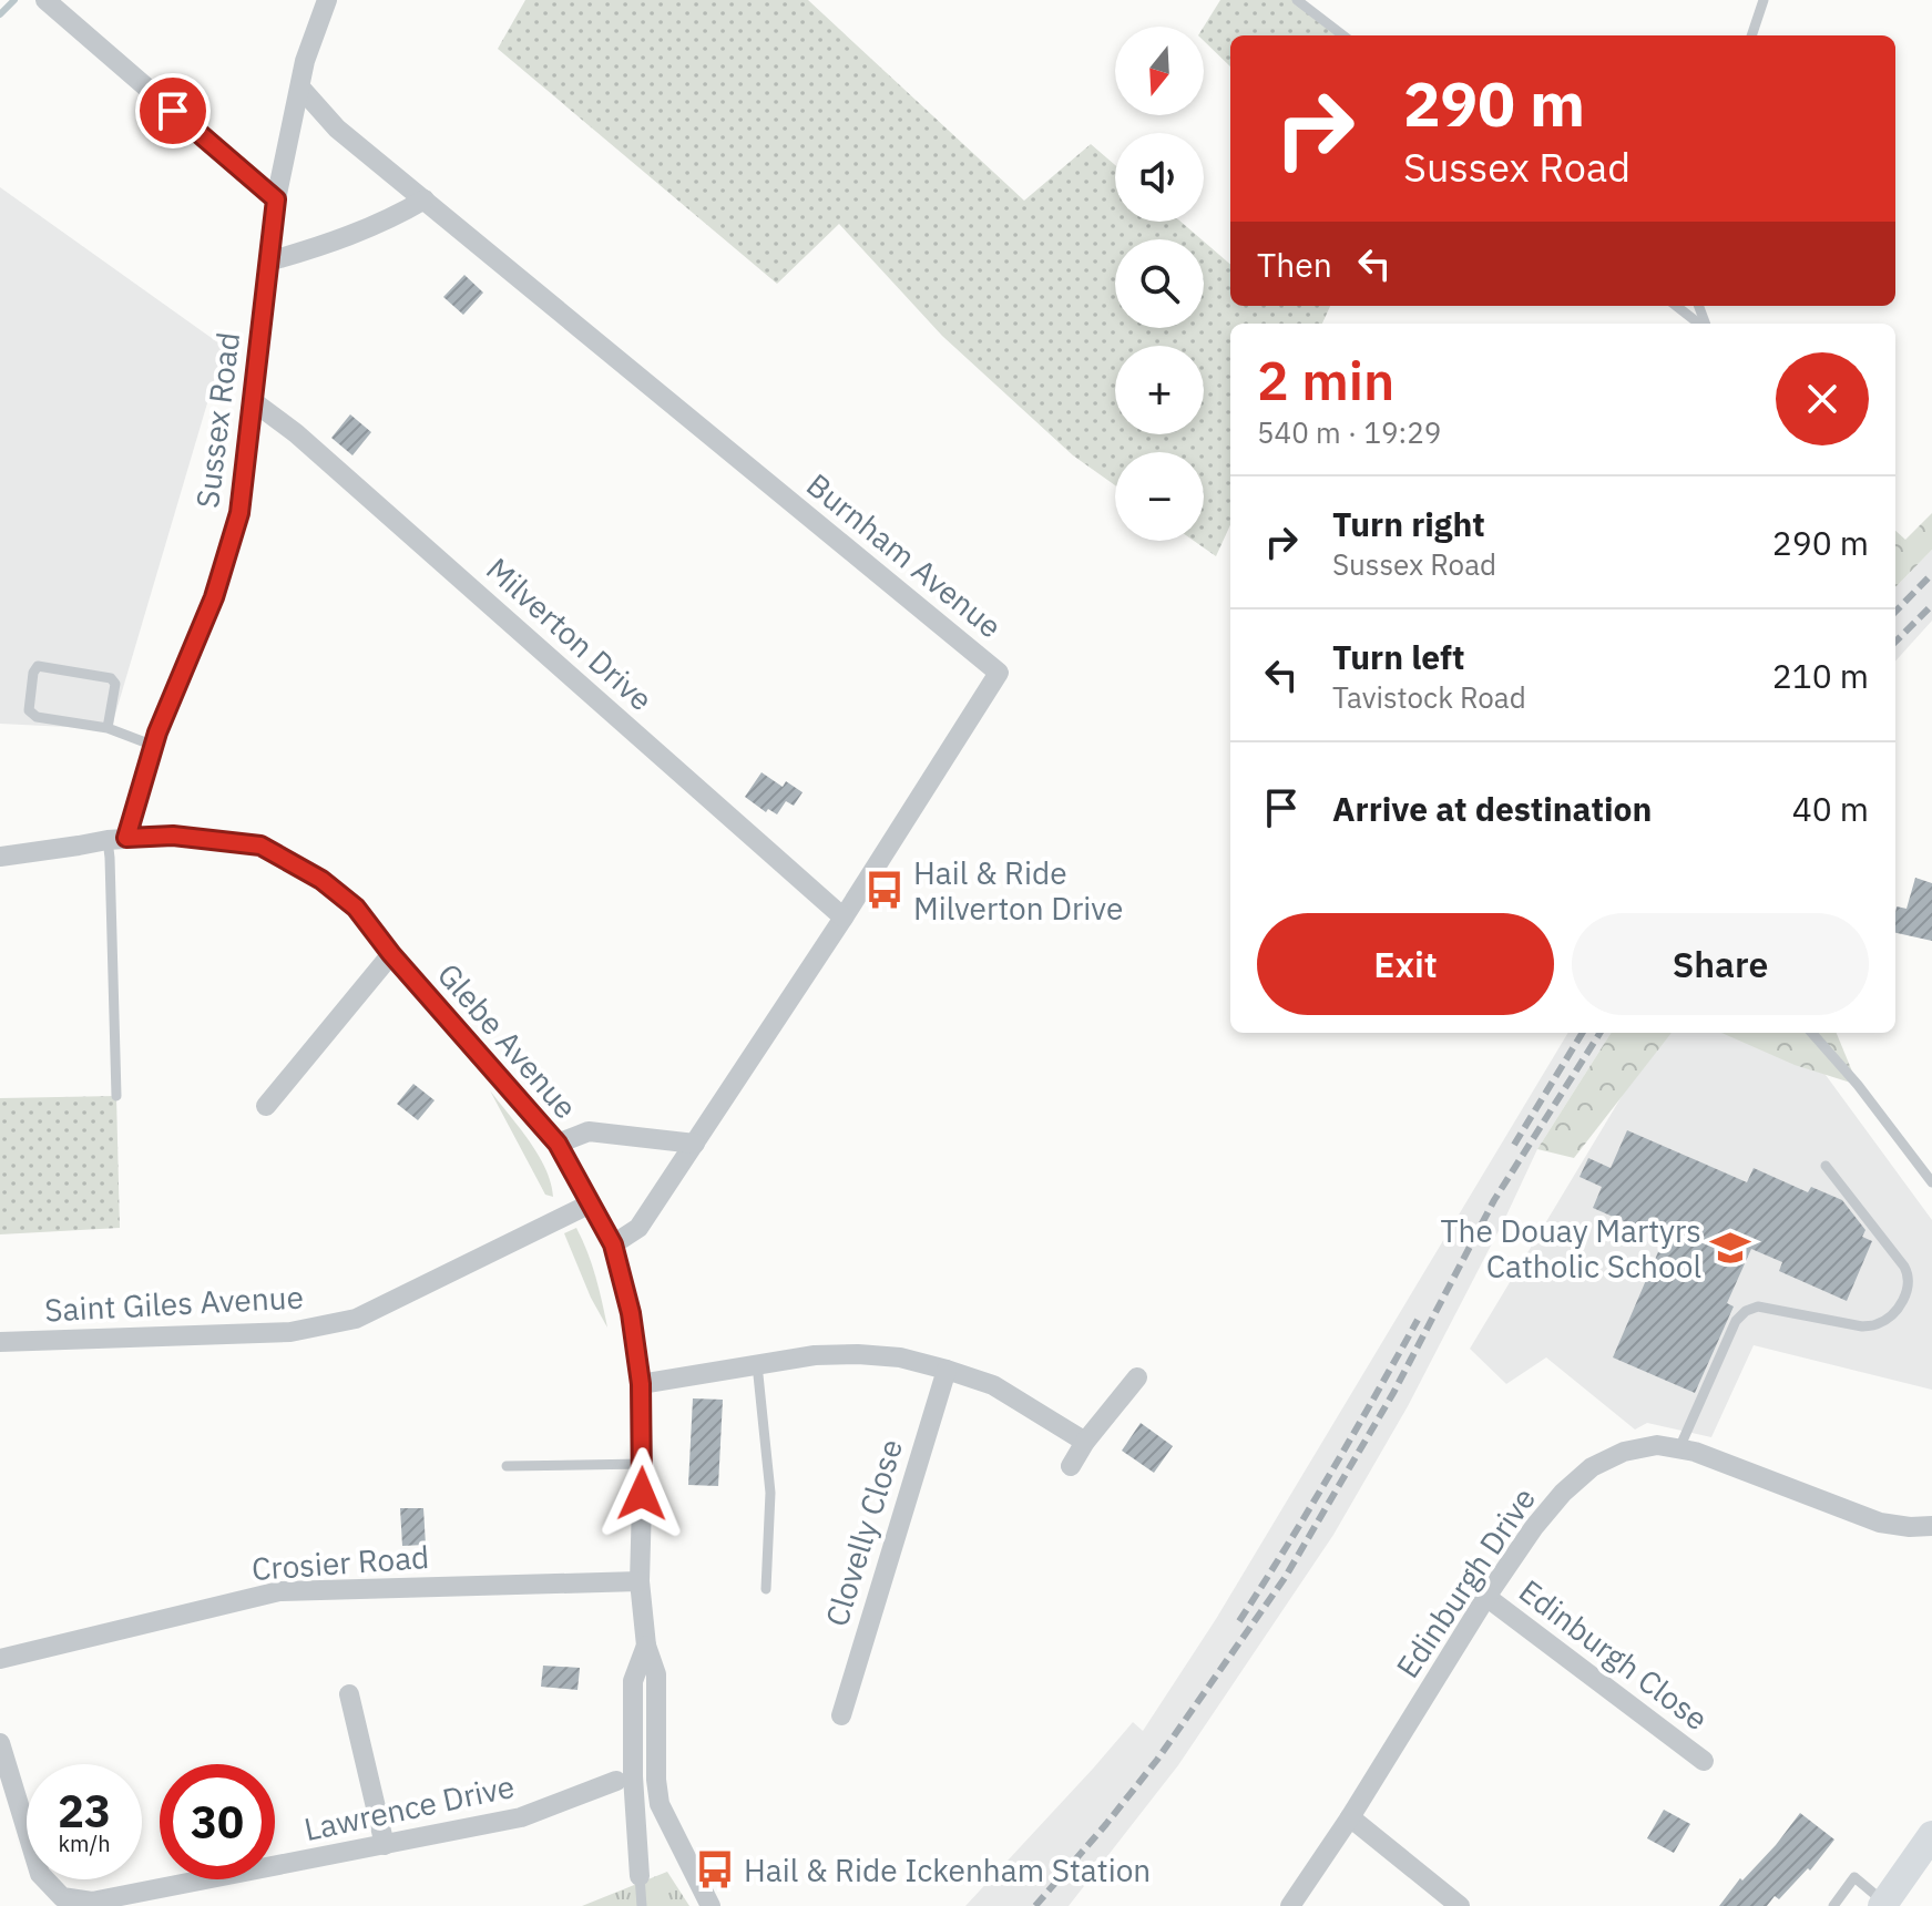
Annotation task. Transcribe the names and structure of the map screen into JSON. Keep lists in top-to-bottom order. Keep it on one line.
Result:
{"streets":{"street":["Sussex Road","Burnham Avenue","Milverton Drive","Glebe Avenue","Saint Giles Avenue","Clovelly Close","Crosier Road","Edinburgh Drive","Edinburgh Close","Lawrence Drive"]},"crossings":[["Sussex Road","Burnham Avenue"],["Sussex Road","Milverton Drive"],["Sussex Road","Glebe Avenue"],["Burnham Avenue","Milverton Drive"],["Burnham Avenue","Glebe Avenue"],["Glebe Avenue","Saint Giles Avenue"],["Glebe Avenue","Crosier Road"],["Edinburgh Drive","Edinburgh Close"]],"places":{"bus stop":["Hail & Ride Milverton Drive","Hail & Ride Ickenham Station"],"school or university":["The Douay Martyrs Catholic School"]},"north":"bottom","page":{"map_buttons":["+","−"],"turn":["290 m","Sussex Road"],"then":"Then","heading":["2 min","540 m · 19:29"],"list":[{"name":"Turn right","note":"Sussex Road","value":"290 m"},{"name":"Turn left","note":"Tavistock Road","value":"210 m"},{"name":"Arrive at destination","value":"40 m"}],"buttons":["Exit","Share"],"speed":"23 km/h","limit":"30"}}
